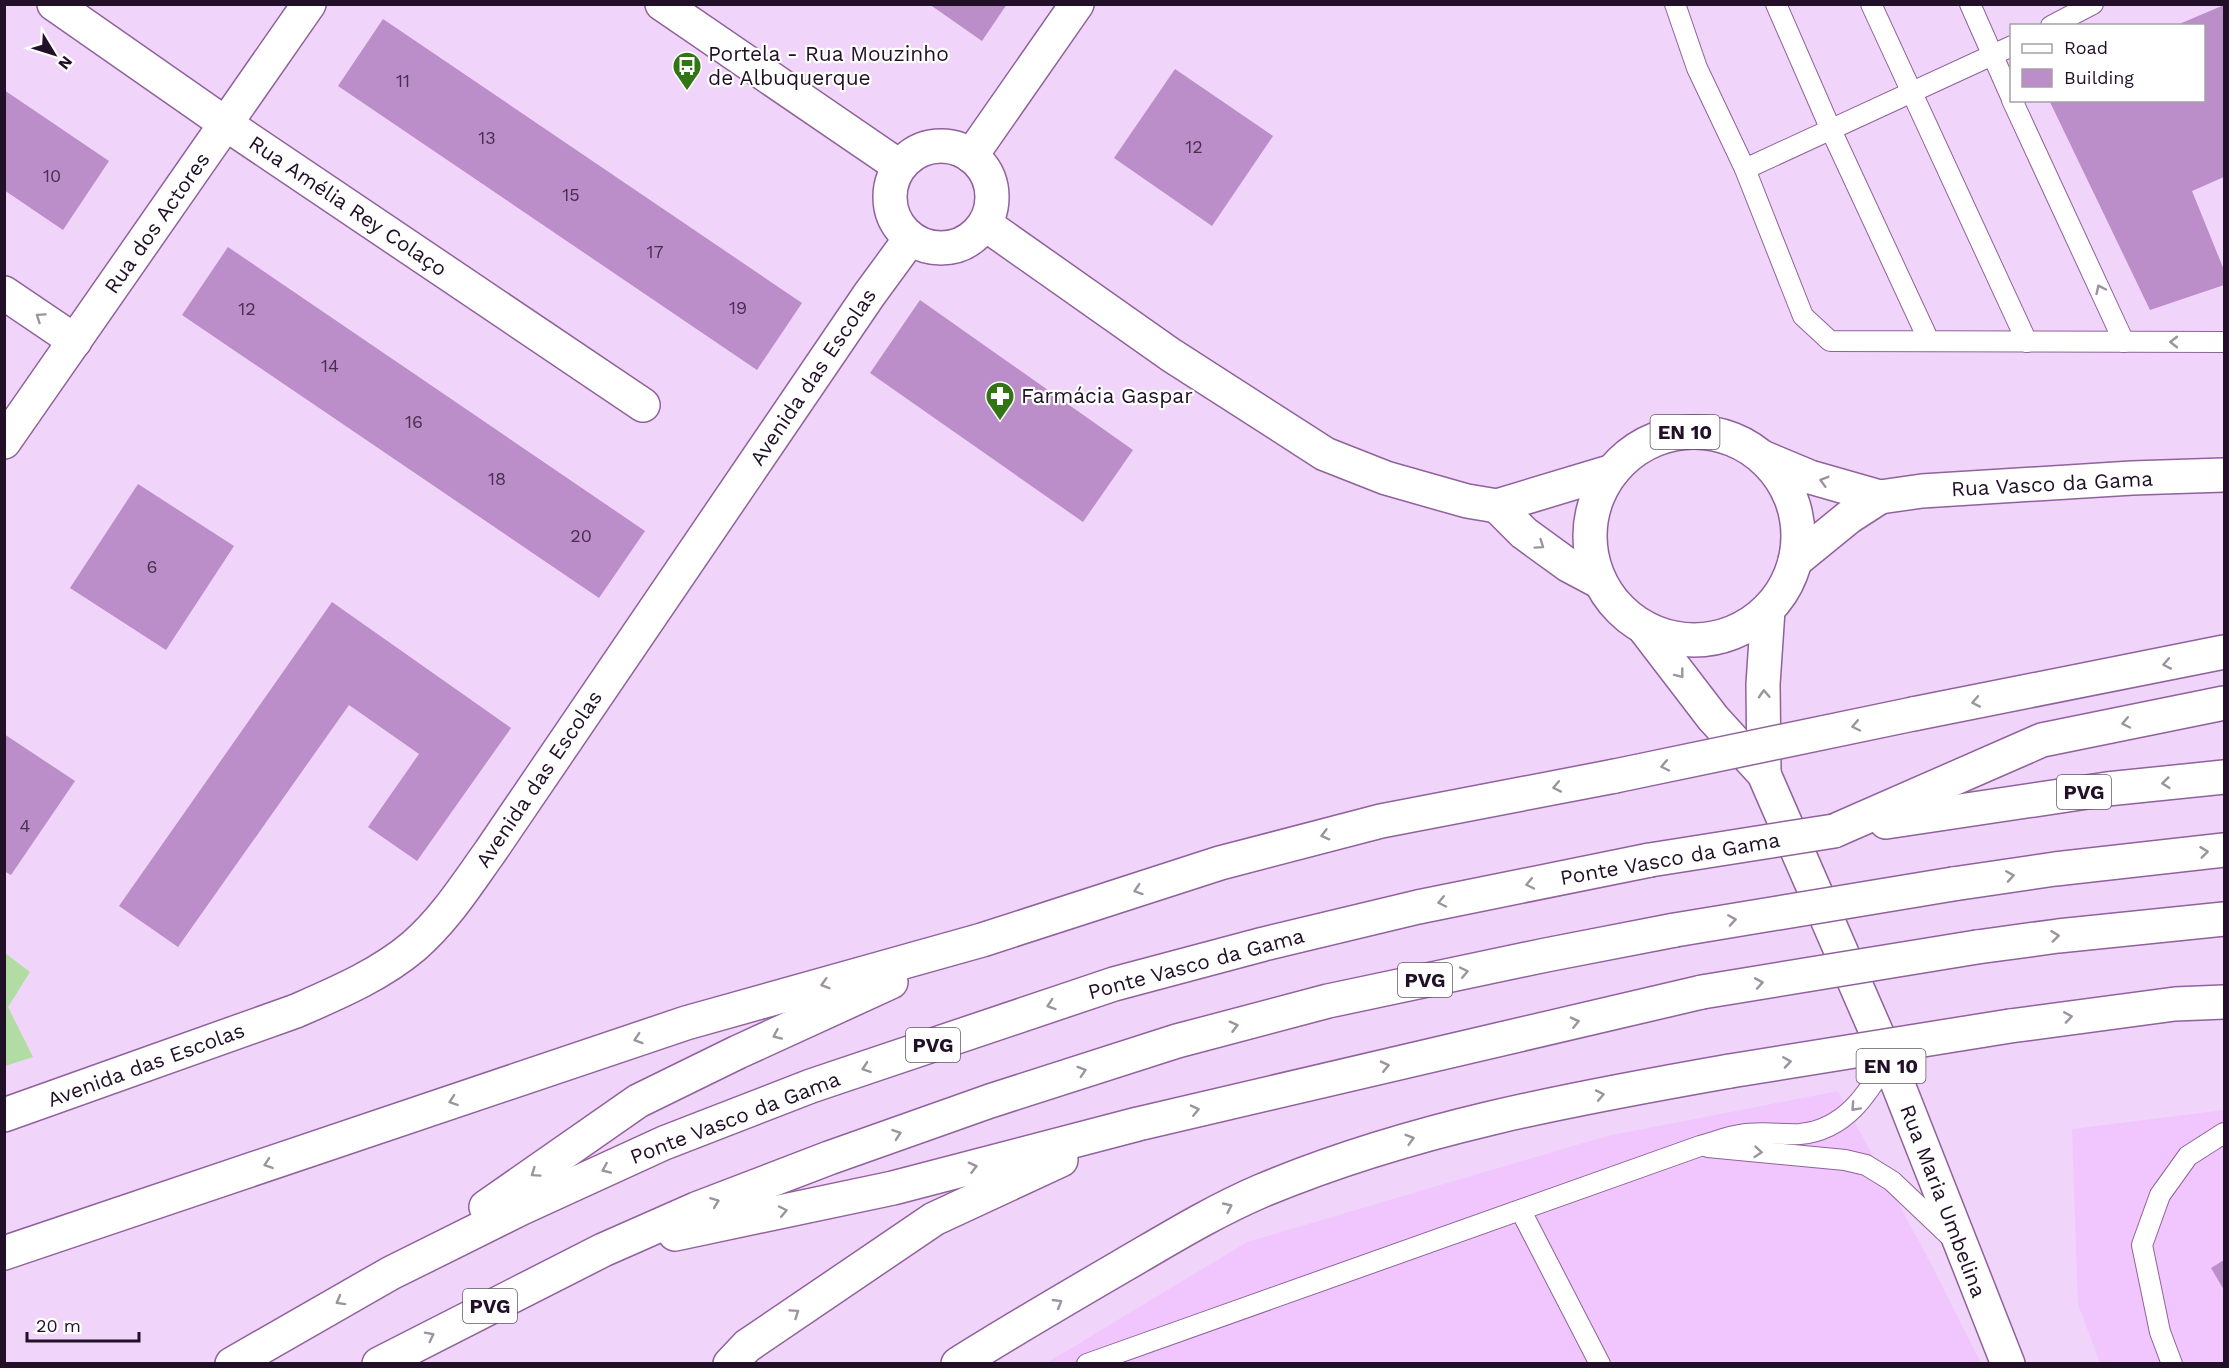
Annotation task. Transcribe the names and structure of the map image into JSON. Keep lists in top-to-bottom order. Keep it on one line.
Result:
{"streets":{"main road":["Rua Amélia Rey Colaço","Rua dos Actores","Avenida das Escolas","EN 10","Rua Vasco da Gama","PVG","Ponte Vasco da Gama","Rua Maria Umbelina"]},"crossings":[["Rua Amélia Rey Colaço","Rua dos Actores"],["EN 10","Rua Vasco da Gama"],["EN 10","Rua Maria Umbelina"],["Rua Vasco da Gama","Rua Maria Umbelina"],["PVG","Ponte Vasco da Gama"]],"places":{"bus stop":["Portela - Rua Mouzinho de Albuquerque"],"pharmacy":["Farmácia Gaspar"]},"house_numbers":["11","13","12","10","15","17","19","12","14","16","18","20","6","4"],"legend":["Road","Building"],"scale_bar":"20 m","north":"bottom right"}
